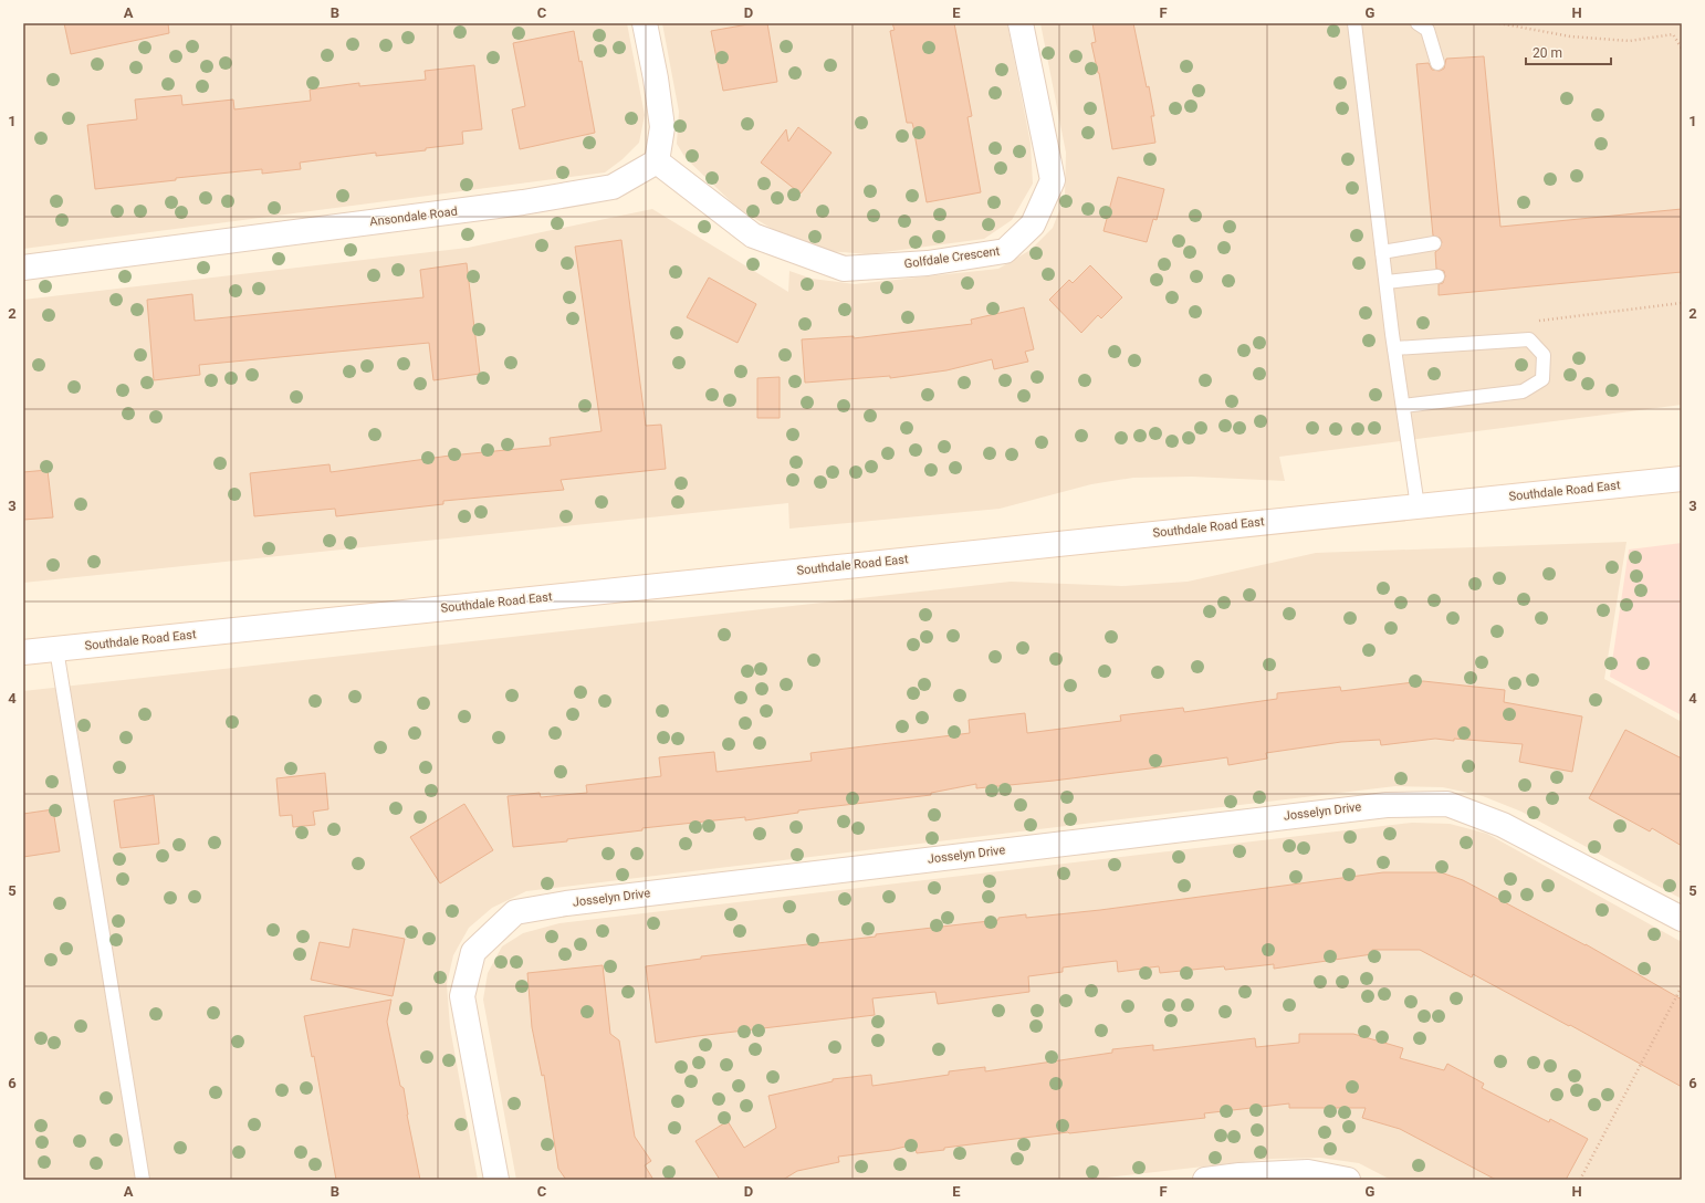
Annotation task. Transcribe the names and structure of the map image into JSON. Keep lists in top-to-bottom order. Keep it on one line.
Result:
{"streets":{"street":["Ansondale Road","Golfdale Crescent","Southdale Road East","Josselyn Drive"]},"crossings":[["Ansondale Road","Golfdale Crescent"]],"scale_bar":"20 m","grid":{"columns":["A","B","C","D","E","F","G","H"],"rows":["1","2","3","4","5","6"]}}
